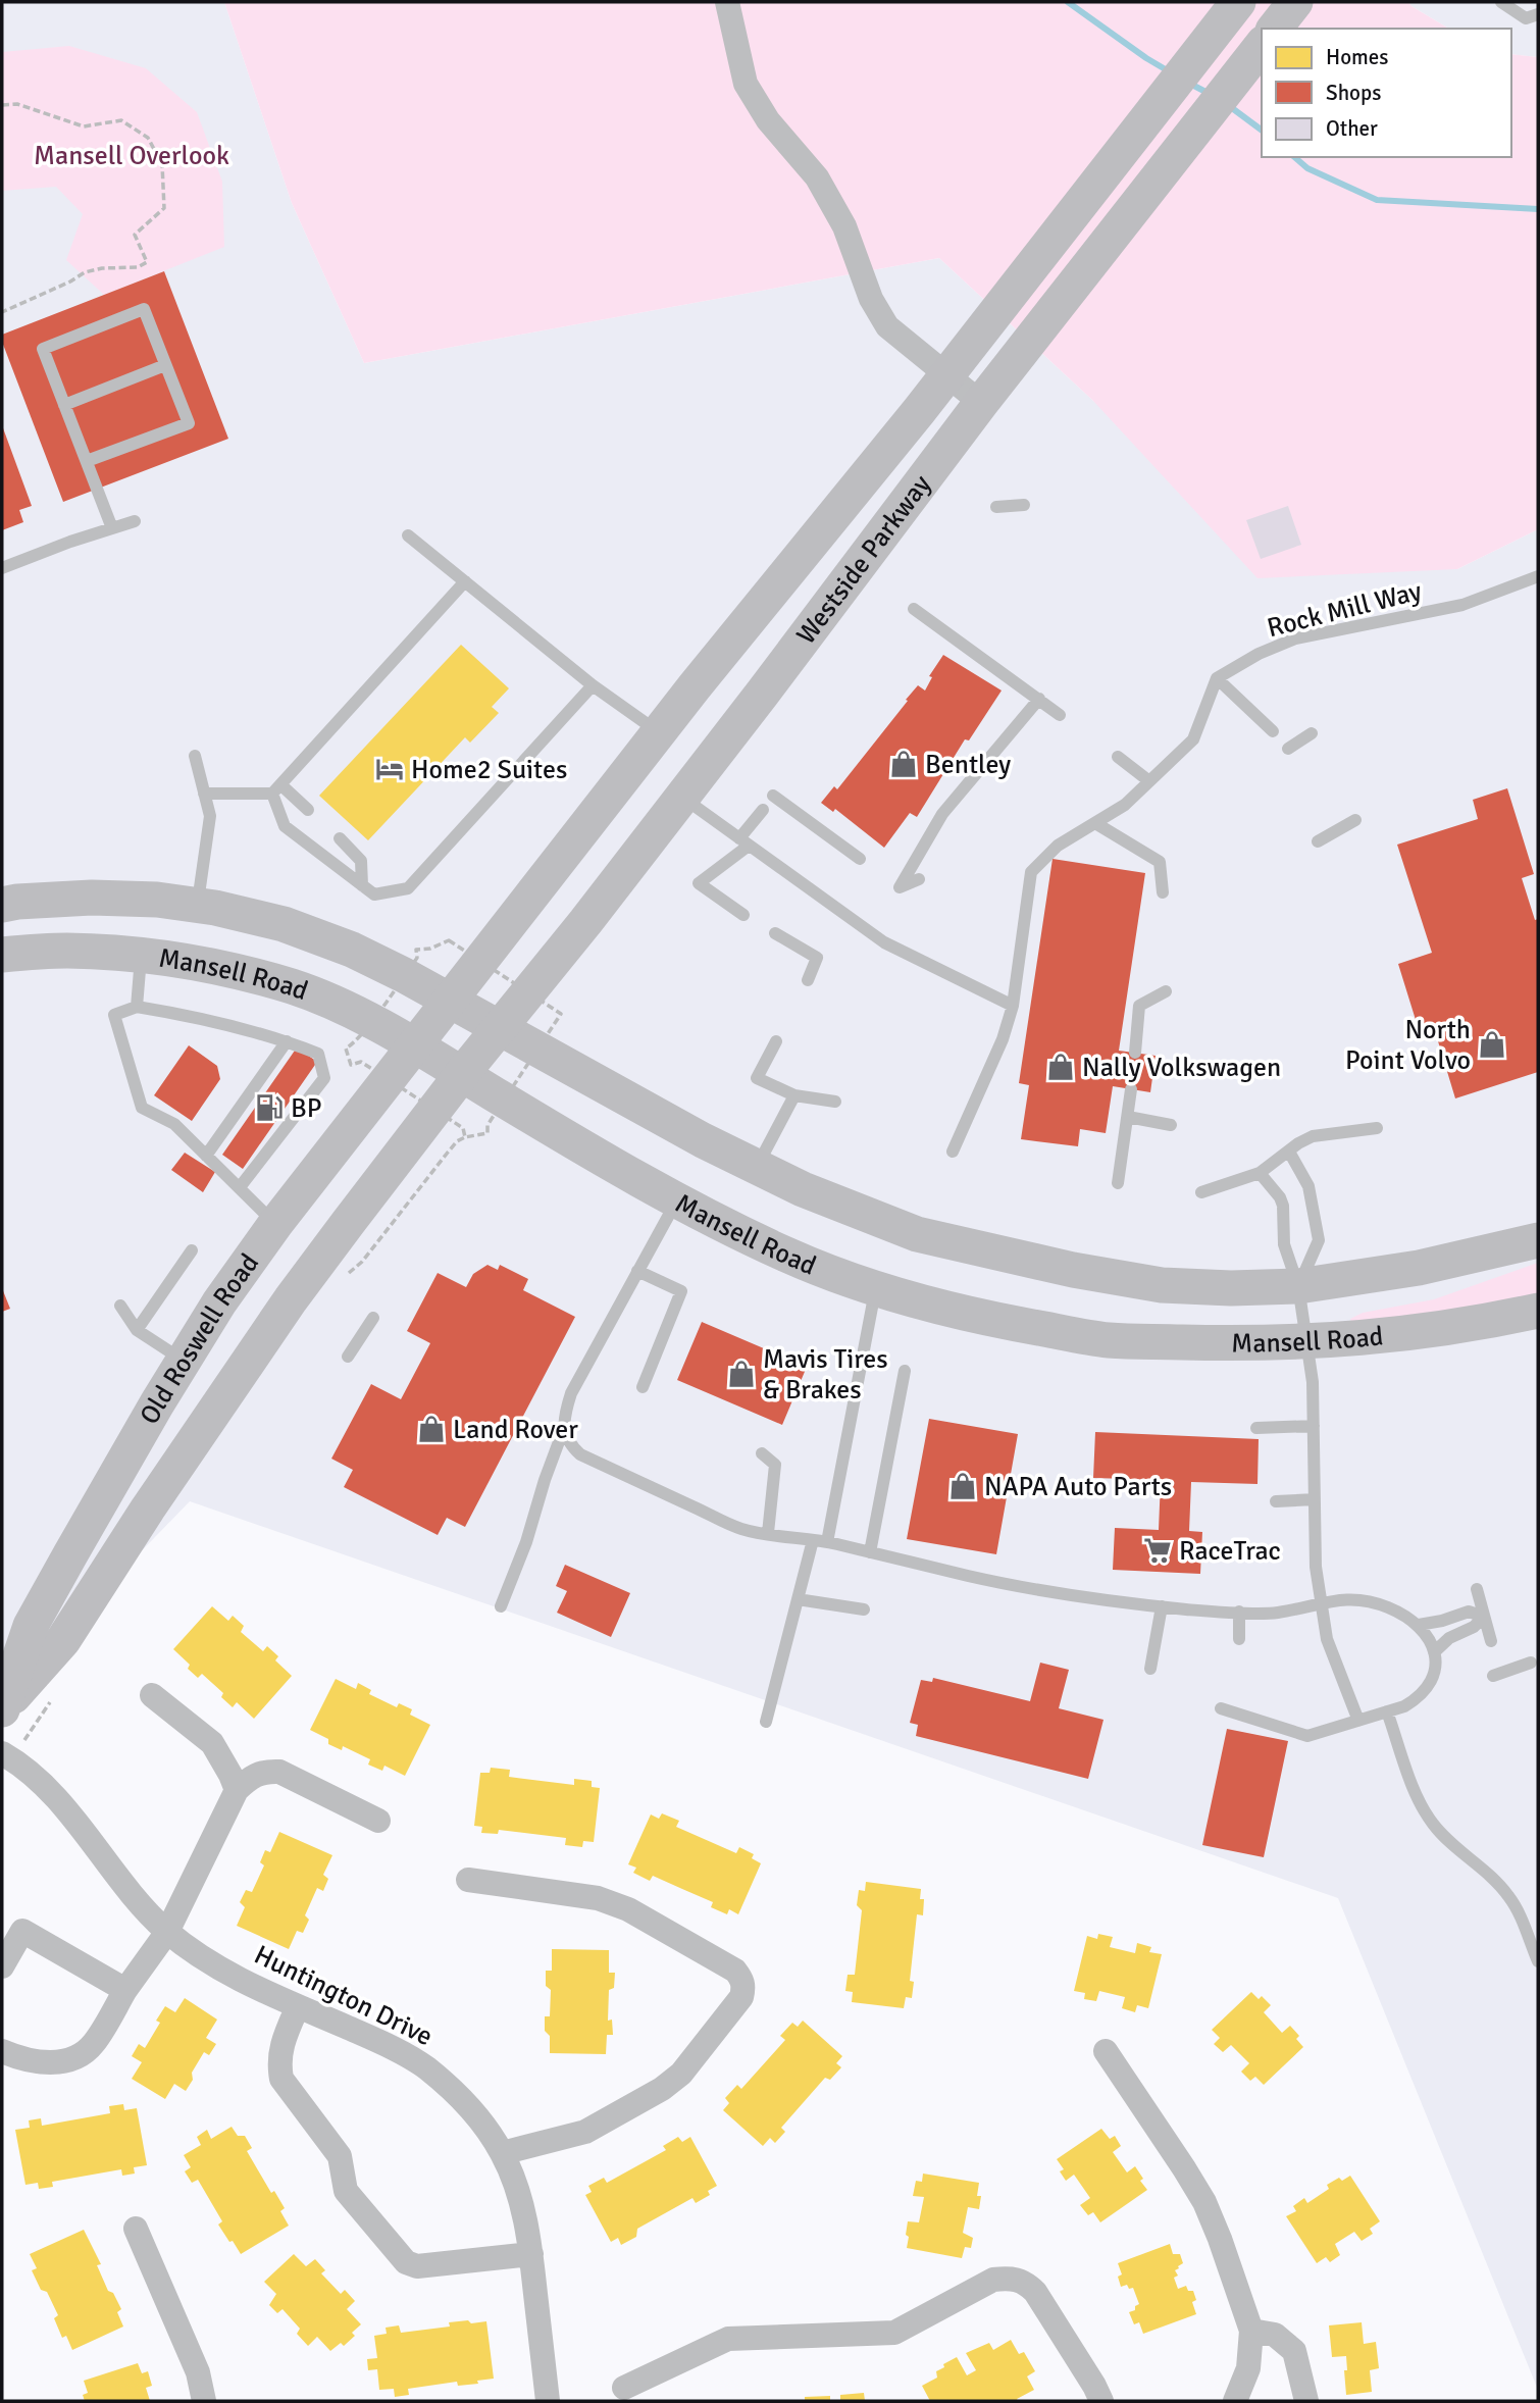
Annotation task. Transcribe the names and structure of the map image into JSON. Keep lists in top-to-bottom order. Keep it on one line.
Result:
{"streets":{"main road":["Westside Parkway","Mansell Road","Old Roswell Road"],"street":["Huntington Drive"],"lane":["Rock Mill Way"]},"crossings":[["Westside Parkway","Mansell Road"],["Westside Parkway","Old Roswell Road"],["Mansell Road","Old Roswell Road"]],"parks":["Mansell Overlook"],"places":{"shop":["Bentley","North Point Volvo","Nally Volkswagen","Mavis Tires & Brakes","Land Rover","NAPA Auto Parts"],"hotel":["Home2 Suites"],"fuel station":["BP"],"supermarket":["RaceTrac"]},"legend":["Homes","Shops","Other"]}
